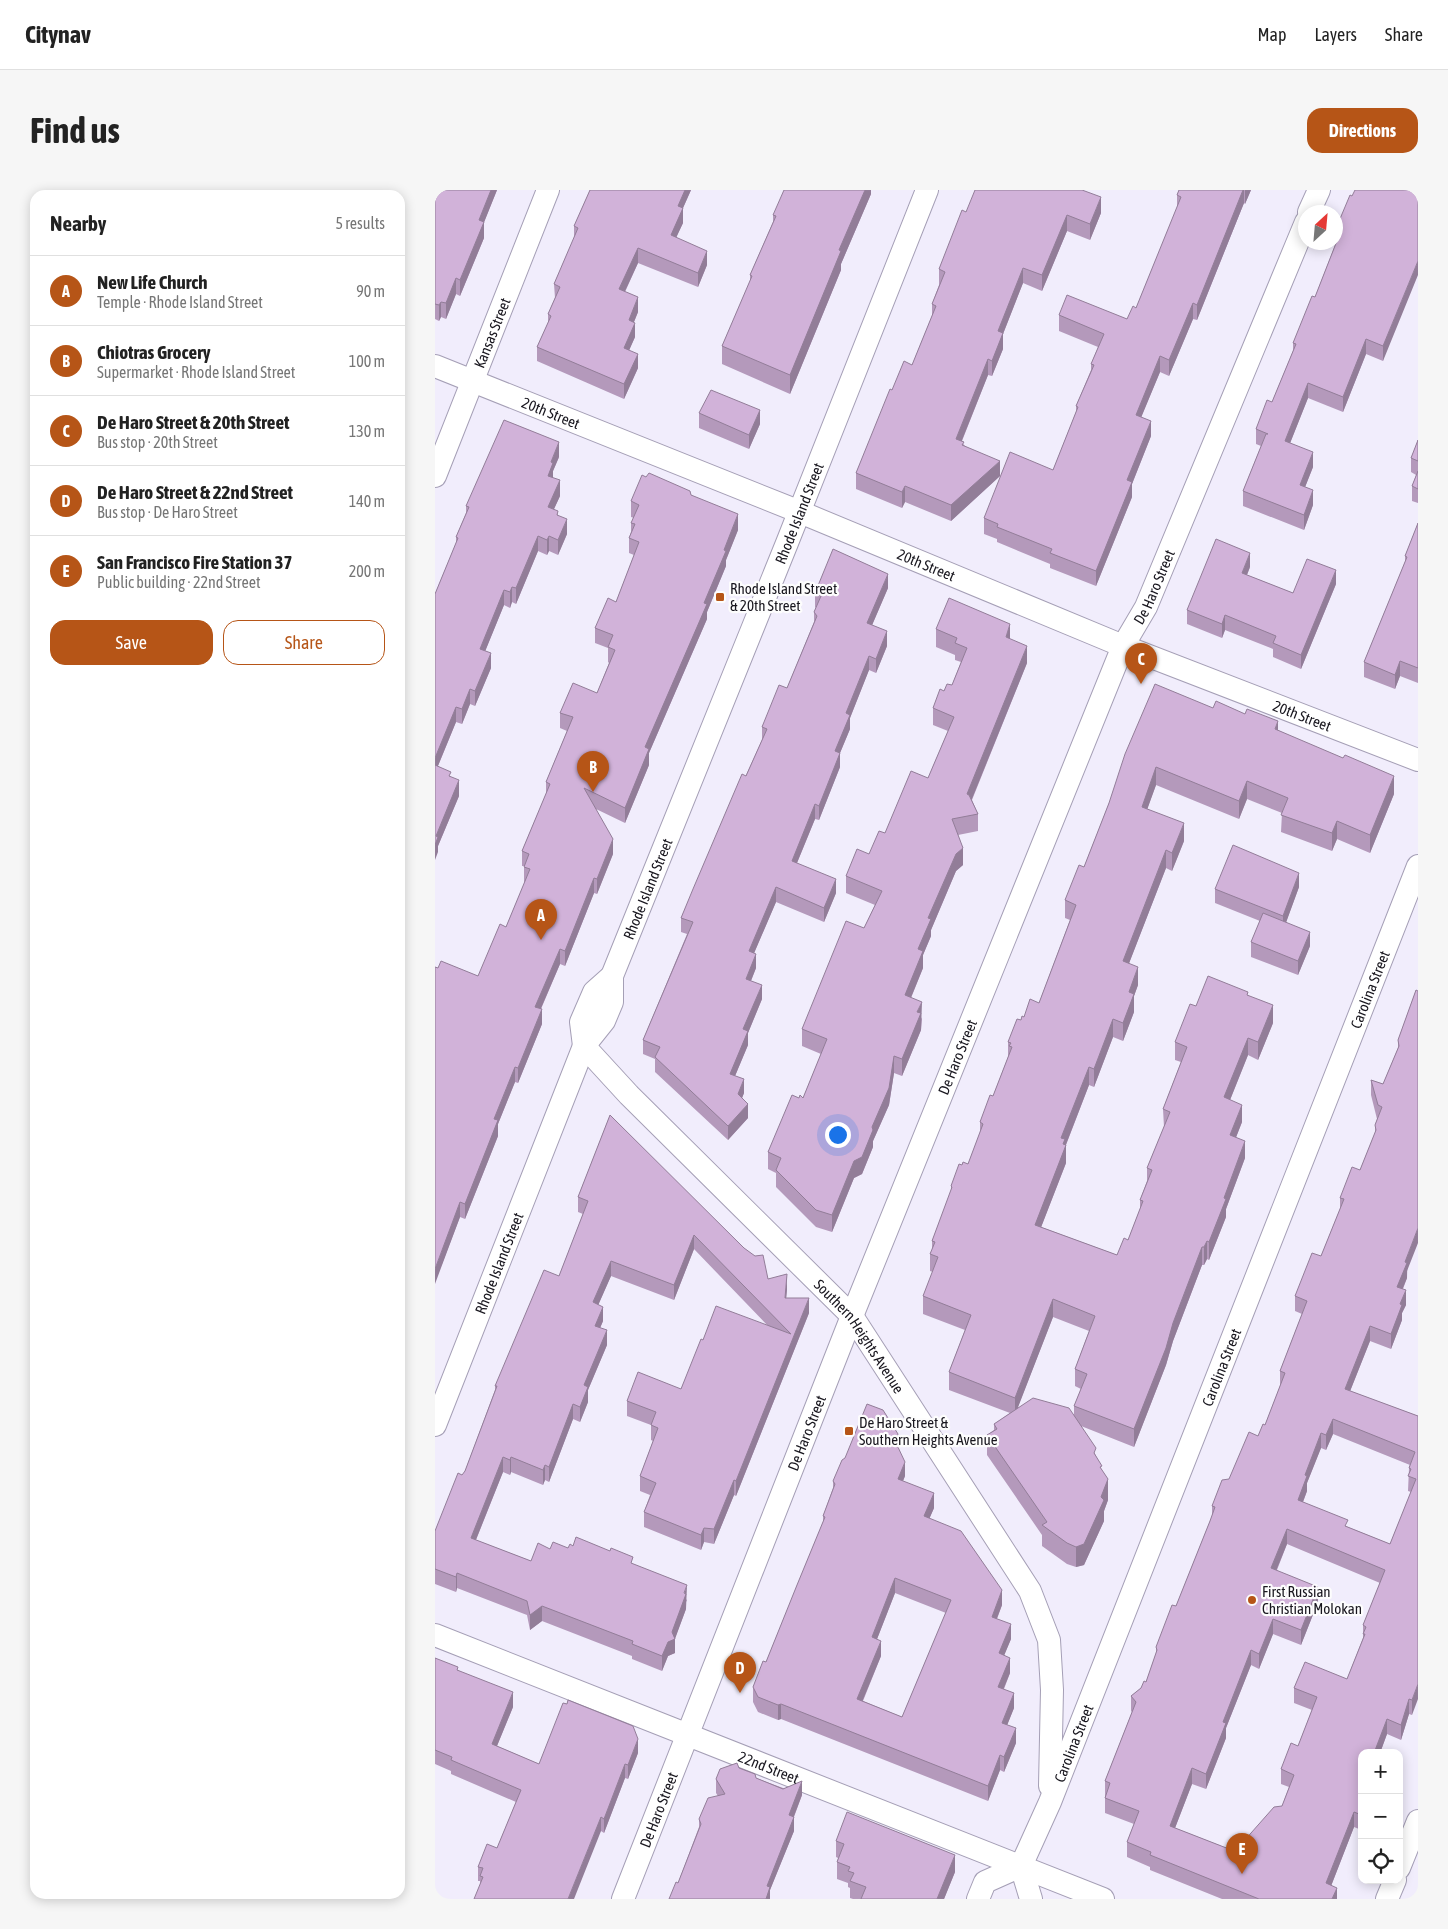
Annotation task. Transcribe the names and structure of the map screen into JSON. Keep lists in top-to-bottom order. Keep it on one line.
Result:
{"streets":{"street":["Kansas Street","20th Street","Rhode Island Street","De Haro Street","Carolina Street","Southern Heights Avenue","22nd Street"]},"crossings":[["Kansas Street","20th Street"],["20th Street","Rhode Island Street"],["20th Street","De Haro Street"],["Rhode Island Street","Southern Heights Avenue"],["De Haro Street","Southern Heights Avenue"],["De Haro Street","22nd Street"],["Carolina Street","Southern Heights Avenue"],["Carolina Street","22nd Street"]],"places":{"transit":["Rhode Island Street & 20th Street","De Haro Street & Southern Heights Avenue"],"other":["First Russian Christian Molokan"]},"north":"top right","page":{"header":"Citynav","nav":["Map","Layers","Share"],"buttons":["Directions",["Save","Share"]],"title":"Find us","heading":["Nearby","5 results"],"list":[{"mark":"A","name":"New Life Church","note":"Temple · Rhode Island Street","value":"90 m"},{"mark":"B","name":"Chiotras Grocery","note":"Supermarket · Rhode Island Street","value":"100 m"},{"mark":"C","name":"De Haro Street & 20th Street","note":"Bus stop · 20th Street","value":"130 m"},{"mark":"D","name":"De Haro Street & 22nd Street","note":"Bus stop · De Haro Street","value":"140 m"},{"mark":"E","name":"San Francisco Fire Station 37","note":"Public building · 22nd Street","value":"200 m"}],"pins":["C","B","A","D","E"],"map_buttons":["+","−"]}}
